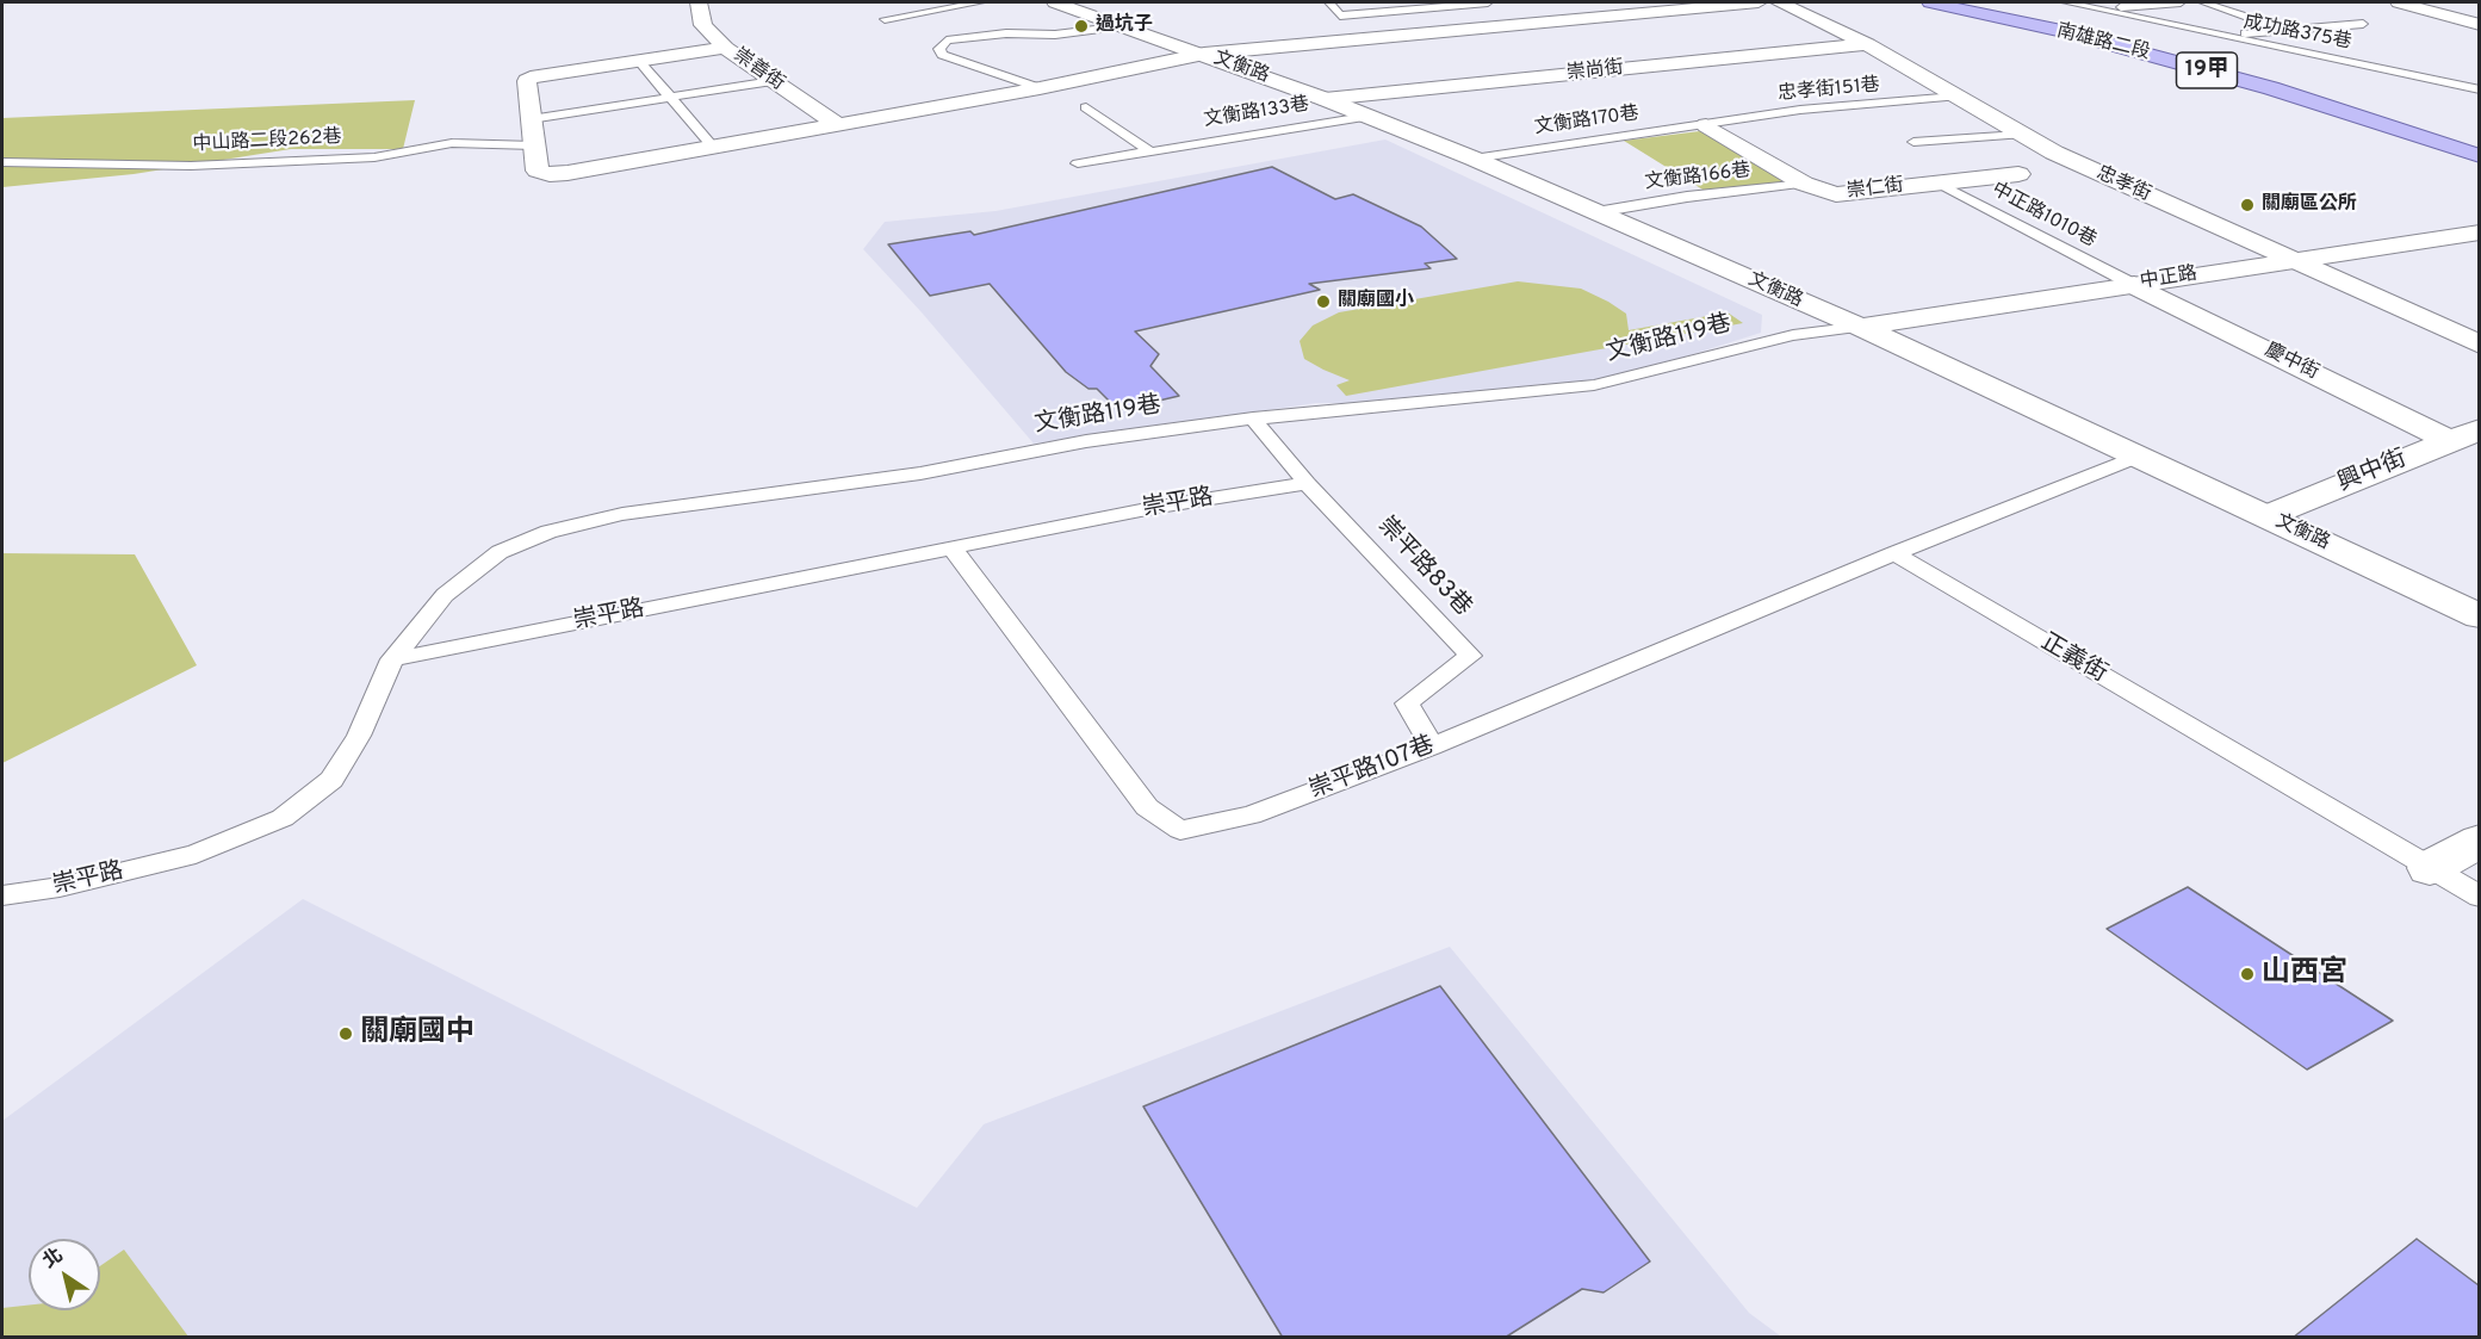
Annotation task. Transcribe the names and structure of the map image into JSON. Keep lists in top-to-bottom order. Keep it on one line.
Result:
{"streets":{"main road":["南雄路二段","19甲"],"street":["文衡路","崇善街","崇尚街","忠孝街","崇仁街","中正路","慶中街","興中街"],"lane":["成功路375巷","忠孝街151巷","文衡路133巷","文衡路170巷","中山路二段262巷","文衡路166巷","中正路1010巷","文衡路119巷","崇平路","崇平路83巷","正義街","崇平路107巷"]},"crossings":[["文衡路","崇尚街"],["文衡路","文衡路133巷"],["文衡路","文衡路170巷"],["文衡路","文衡路166巷"],["文衡路","中正路"],["文衡路","文衡路119巷"],["文衡路","興中街"],["崇尚街","忠孝街"],["忠孝街151巷","文衡路170巷"],["忠孝街151巷","忠孝街"],["忠孝街151巷","崇仁街"],["文衡路170巷","崇仁街"],["文衡路166巷","崇仁街"],["忠孝街","中正路"],["崇仁街","中正路1010巷"],["中正路1010巷","中正路"],["中正路1010巷","慶中街"],["中正路","文衡路119巷"],["中正路","慶中街"],["文衡路119巷","崇平路"],["文衡路119巷","崇平路83巷"],["慶中街","興中街"],["崇平路","崇平路83巷"],["崇平路","崇平路107巷"],["崇平路83巷","崇平路107巷"],["正義街","崇平路107巷"]],"places":["過坑子","關廟區公所","關廟國小","山西宮","關廟國中"],"north":"top left"}
